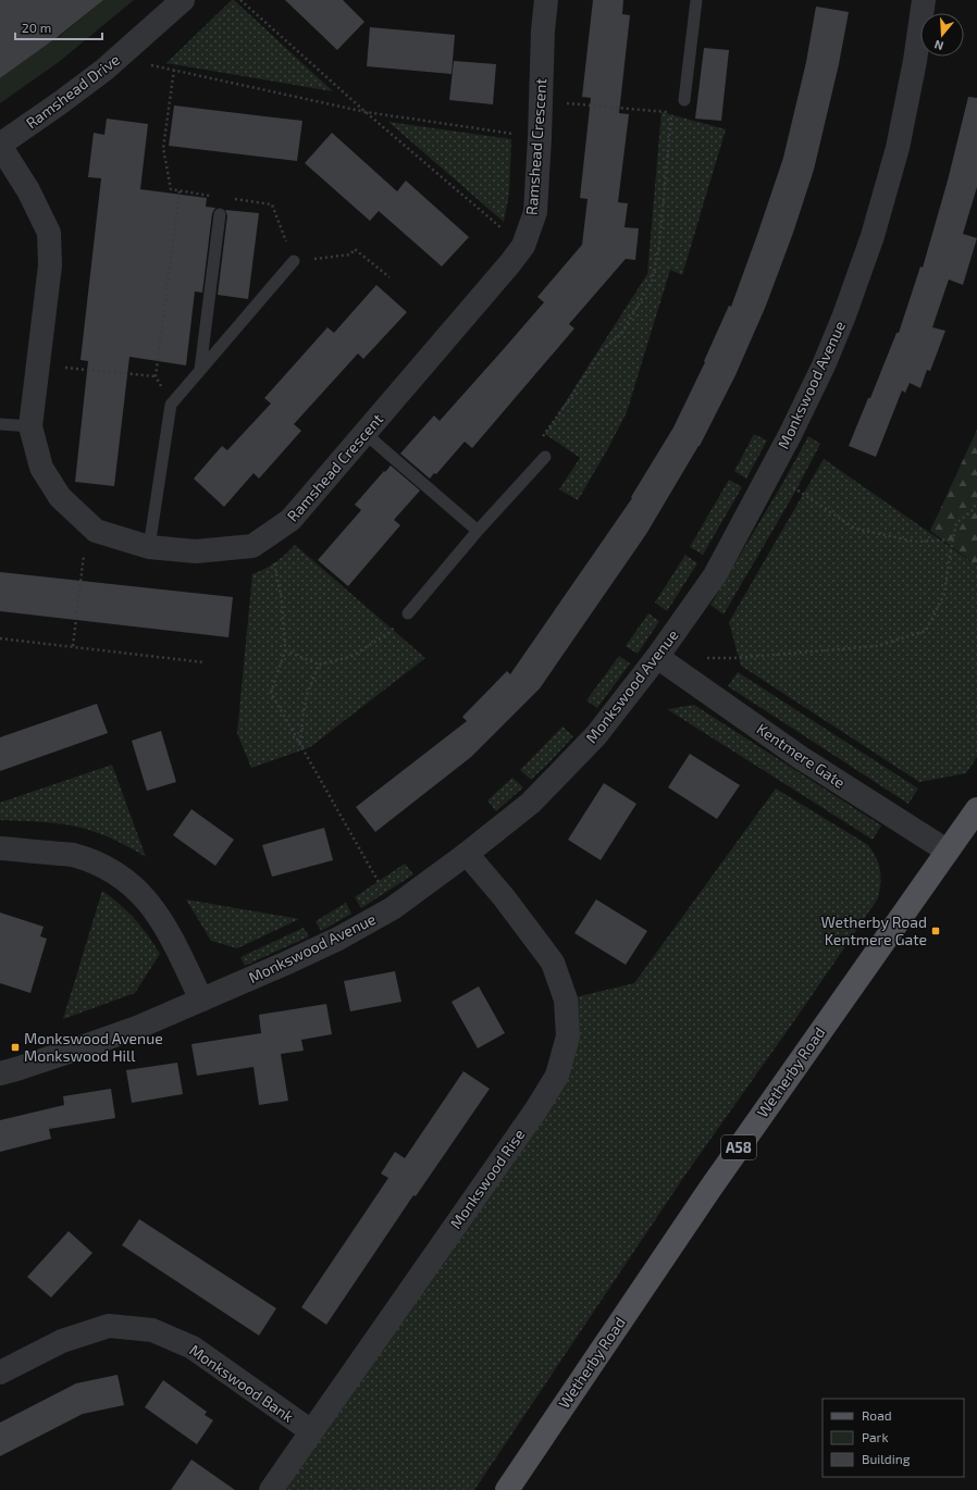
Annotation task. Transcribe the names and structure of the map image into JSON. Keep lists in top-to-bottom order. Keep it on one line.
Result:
{"streets":{"main road":["Wetherby Road","A58"],"street":["Ramshead Drive","Ramshead Crescent","Monkswood Avenue","Kentmere Gate","Monkswood Rise","Monkswood Bank"]},"crossings":[["Ramshead Drive","Ramshead Crescent"],["Monkswood Avenue","Kentmere Gate"],["Monkswood Avenue","Monkswood Rise"],["Kentmere Gate","Wetherby Road"],["Monkswood Rise","Monkswood Bank"]],"places":{"transit":["Wetherby Road Kentmere Gate","Monkswood Avenue Monkswood Hill"]},"legend":["Road","Park","Building"],"scale_bar":"20 m","north":"bottom"}
